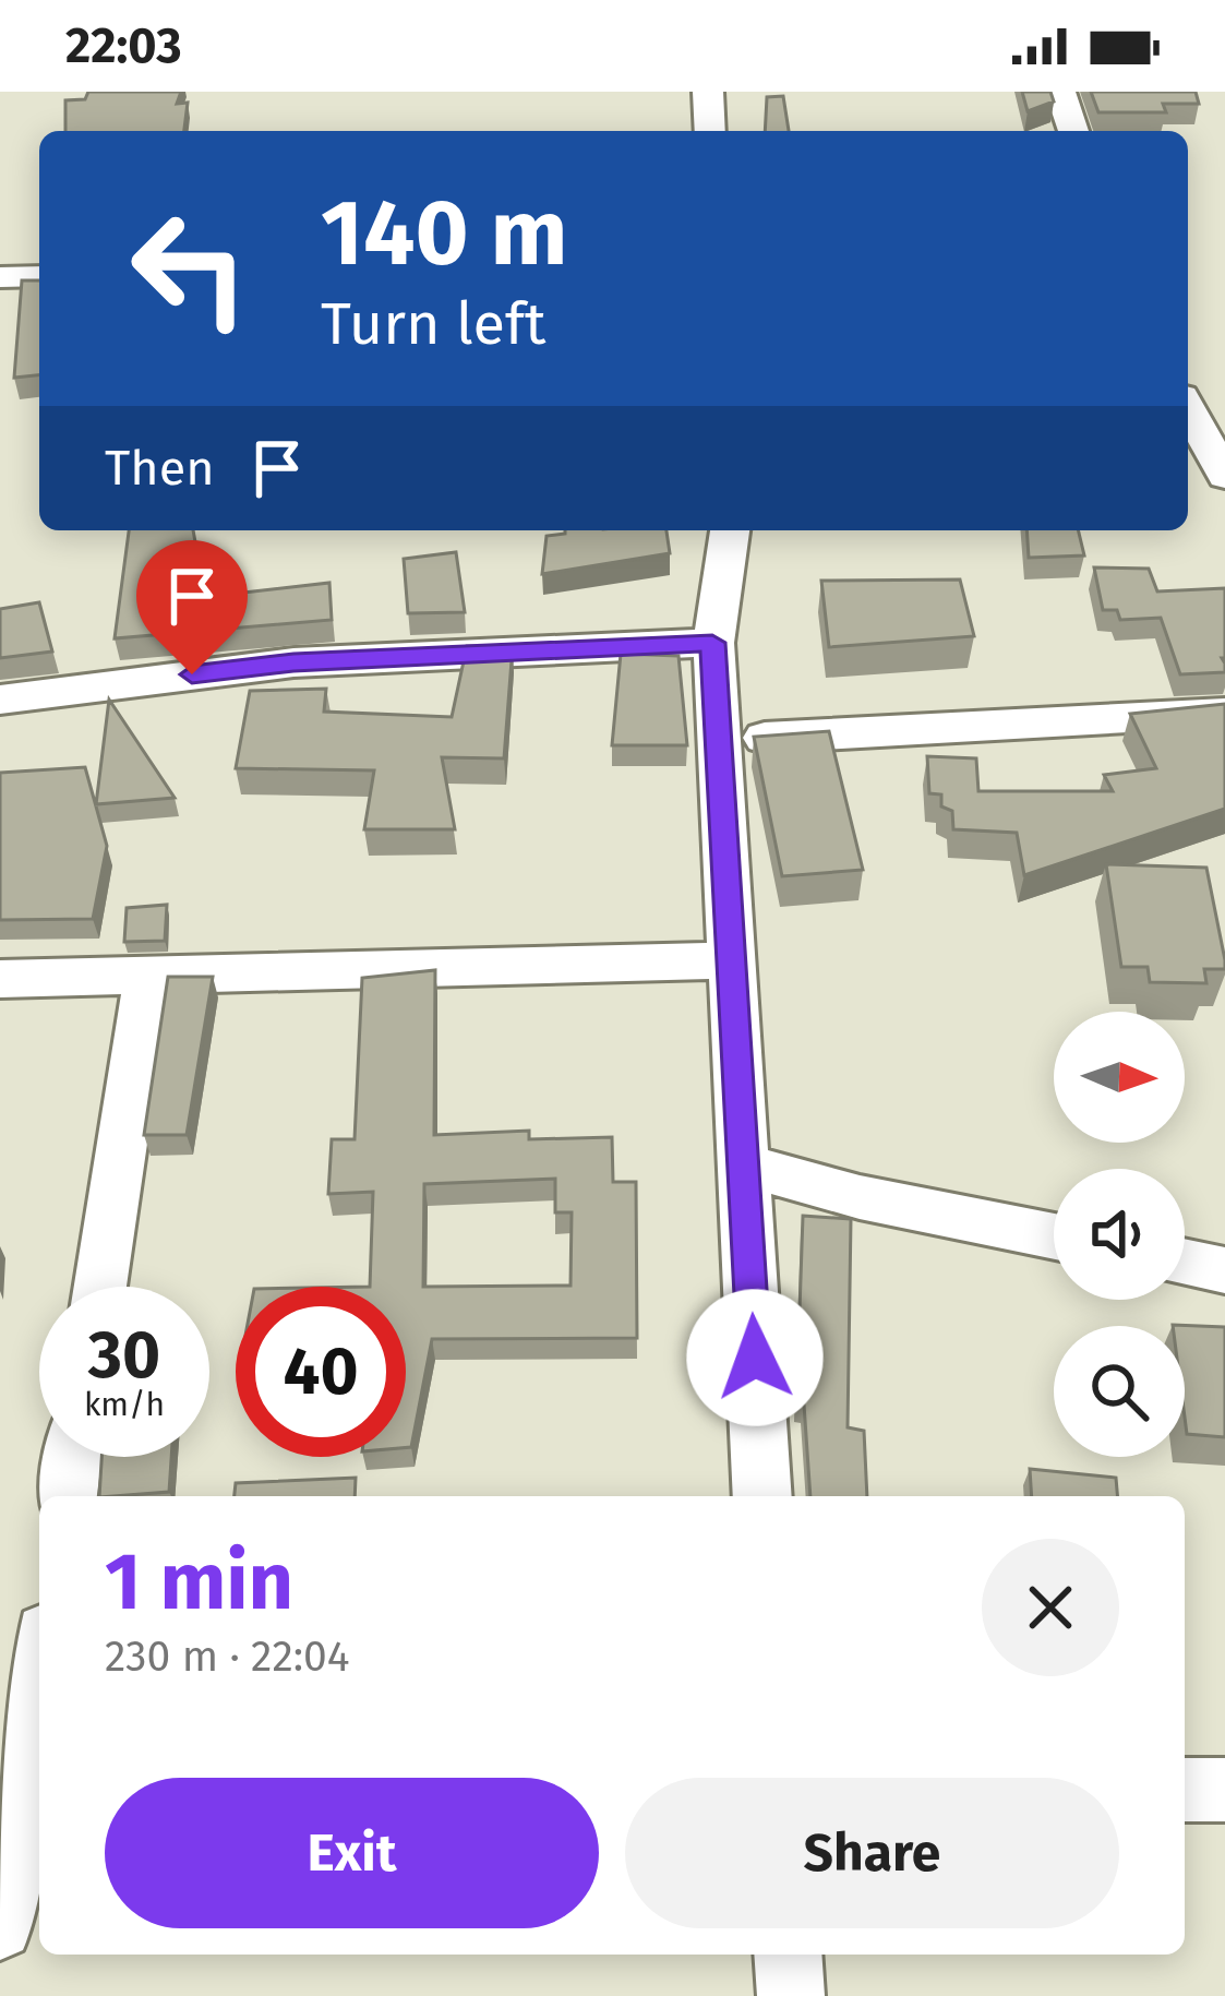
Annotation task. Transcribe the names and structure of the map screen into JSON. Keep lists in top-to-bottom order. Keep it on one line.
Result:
{"north":"right","page":{"status":"22:03","turn":["140 m","Turn left"],"then":"Then","speed":"30 km/h","limit":"40","heading":["1 min","230 m · 22:04"],"buttons":["Exit","Share"]}}
